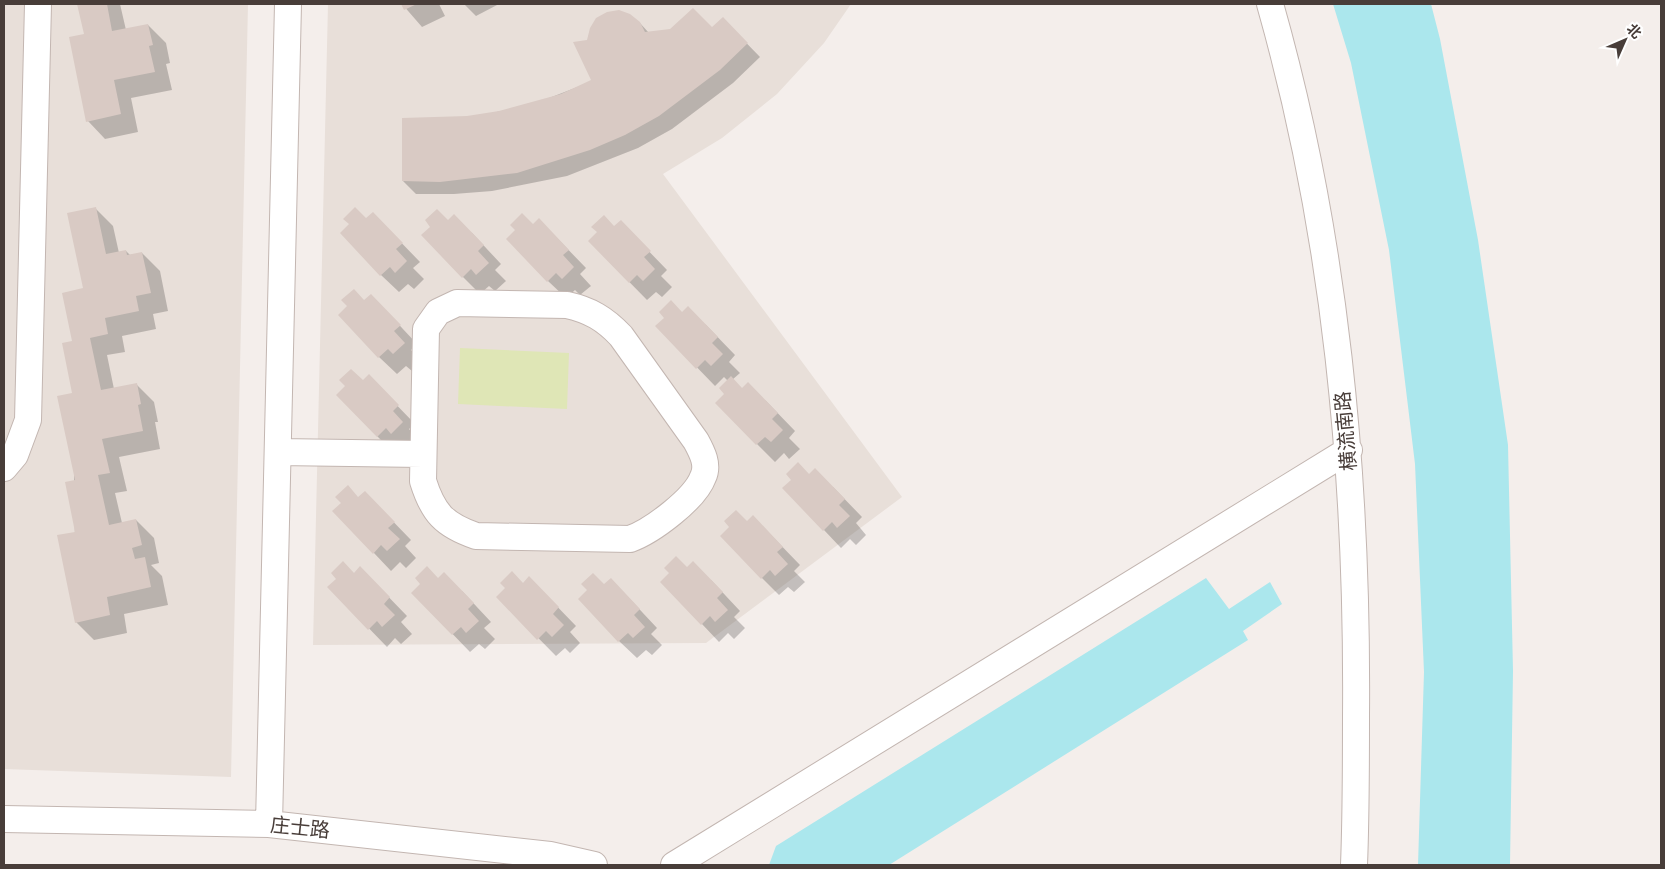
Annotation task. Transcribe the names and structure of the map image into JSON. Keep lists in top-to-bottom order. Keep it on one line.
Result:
{"streets":{"street":["横流南路","庄士路"]},"north":"top right"}
